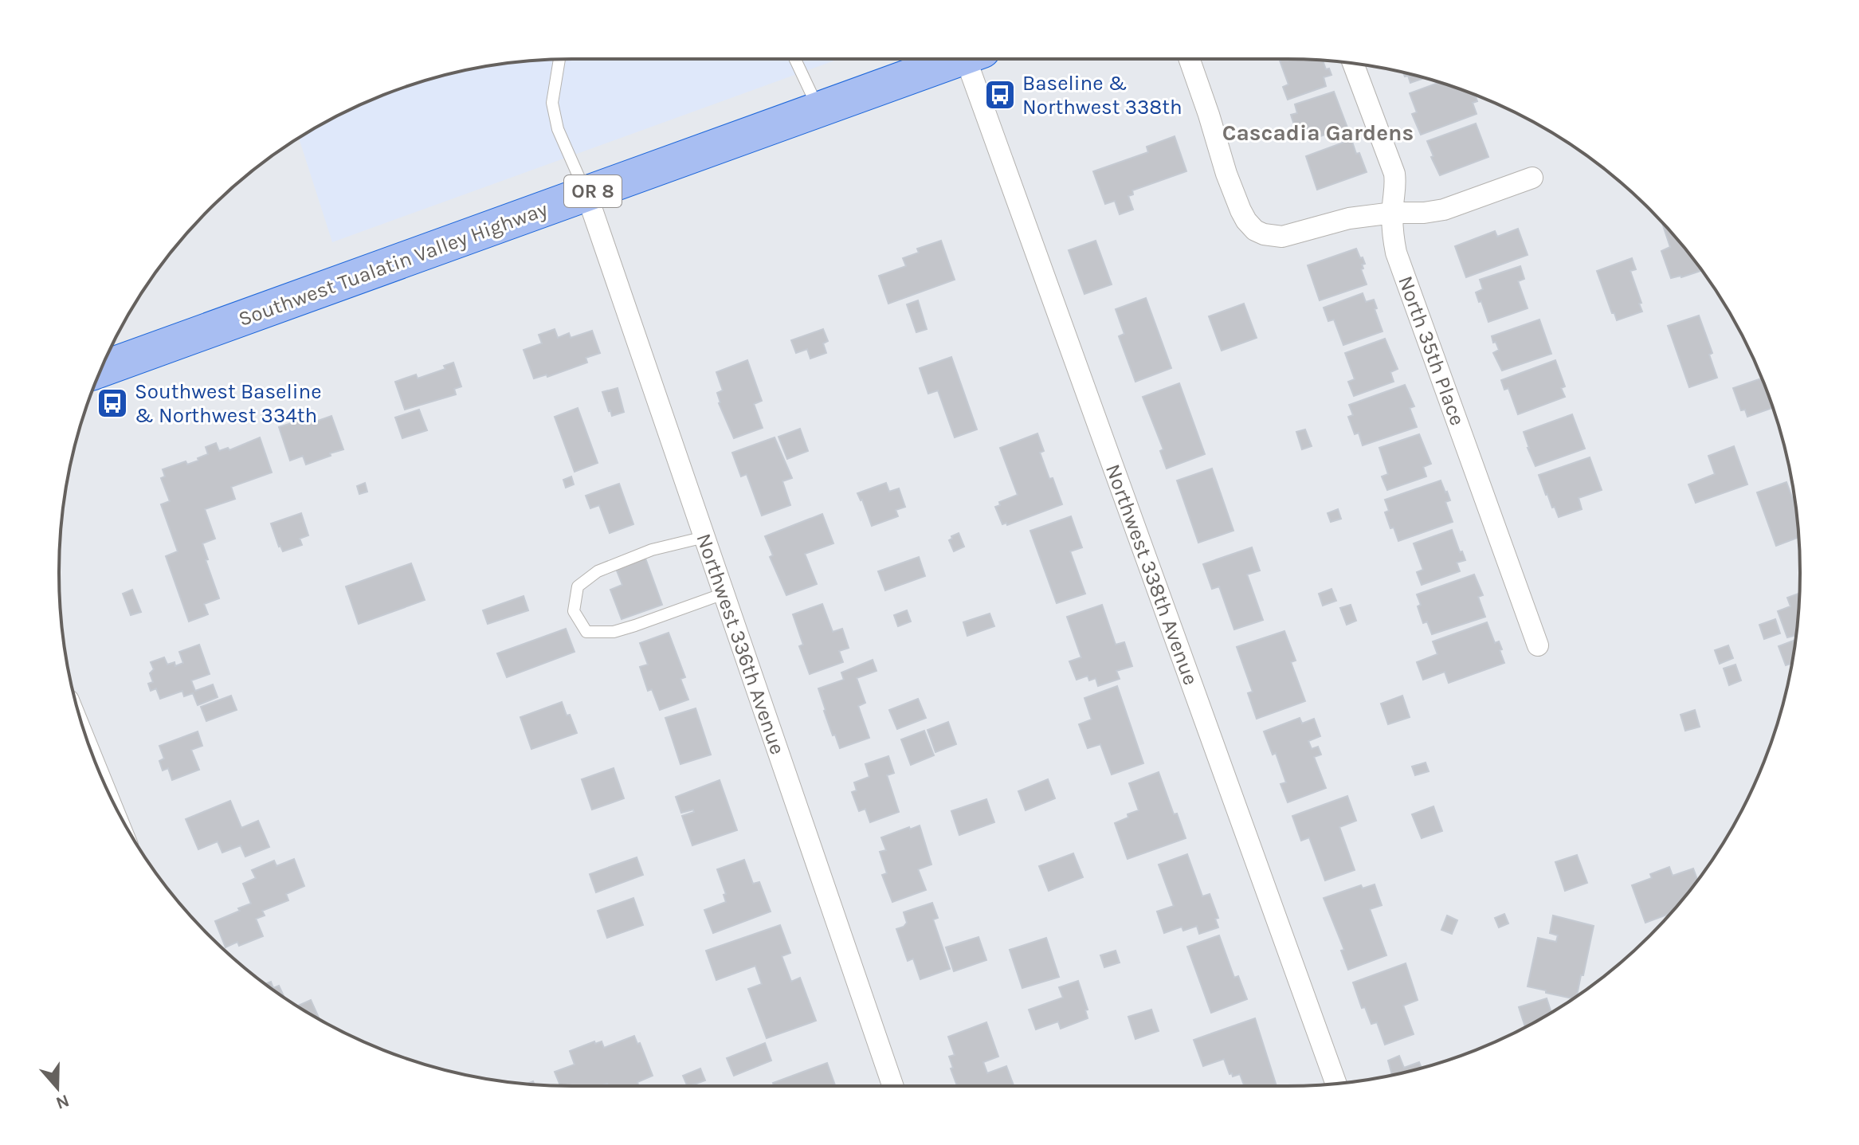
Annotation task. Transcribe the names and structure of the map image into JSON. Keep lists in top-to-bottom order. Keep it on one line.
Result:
{"streets":{"highway":["OR 8","Southwest Tualatin Valley Highway"],"street":["North 35th Place","Northwest 338th Avenue","Northwest 336th Avenue"]},"crossings":[["Southwest Tualatin Valley Highway","Northwest 336th Avenue"]],"districts":["Cascadia Gardens"],"places":{"bus stop":["Baseline & Northwest 338th","Southwest Baseline & Northwest 334th"]},"north":"bottom"}
